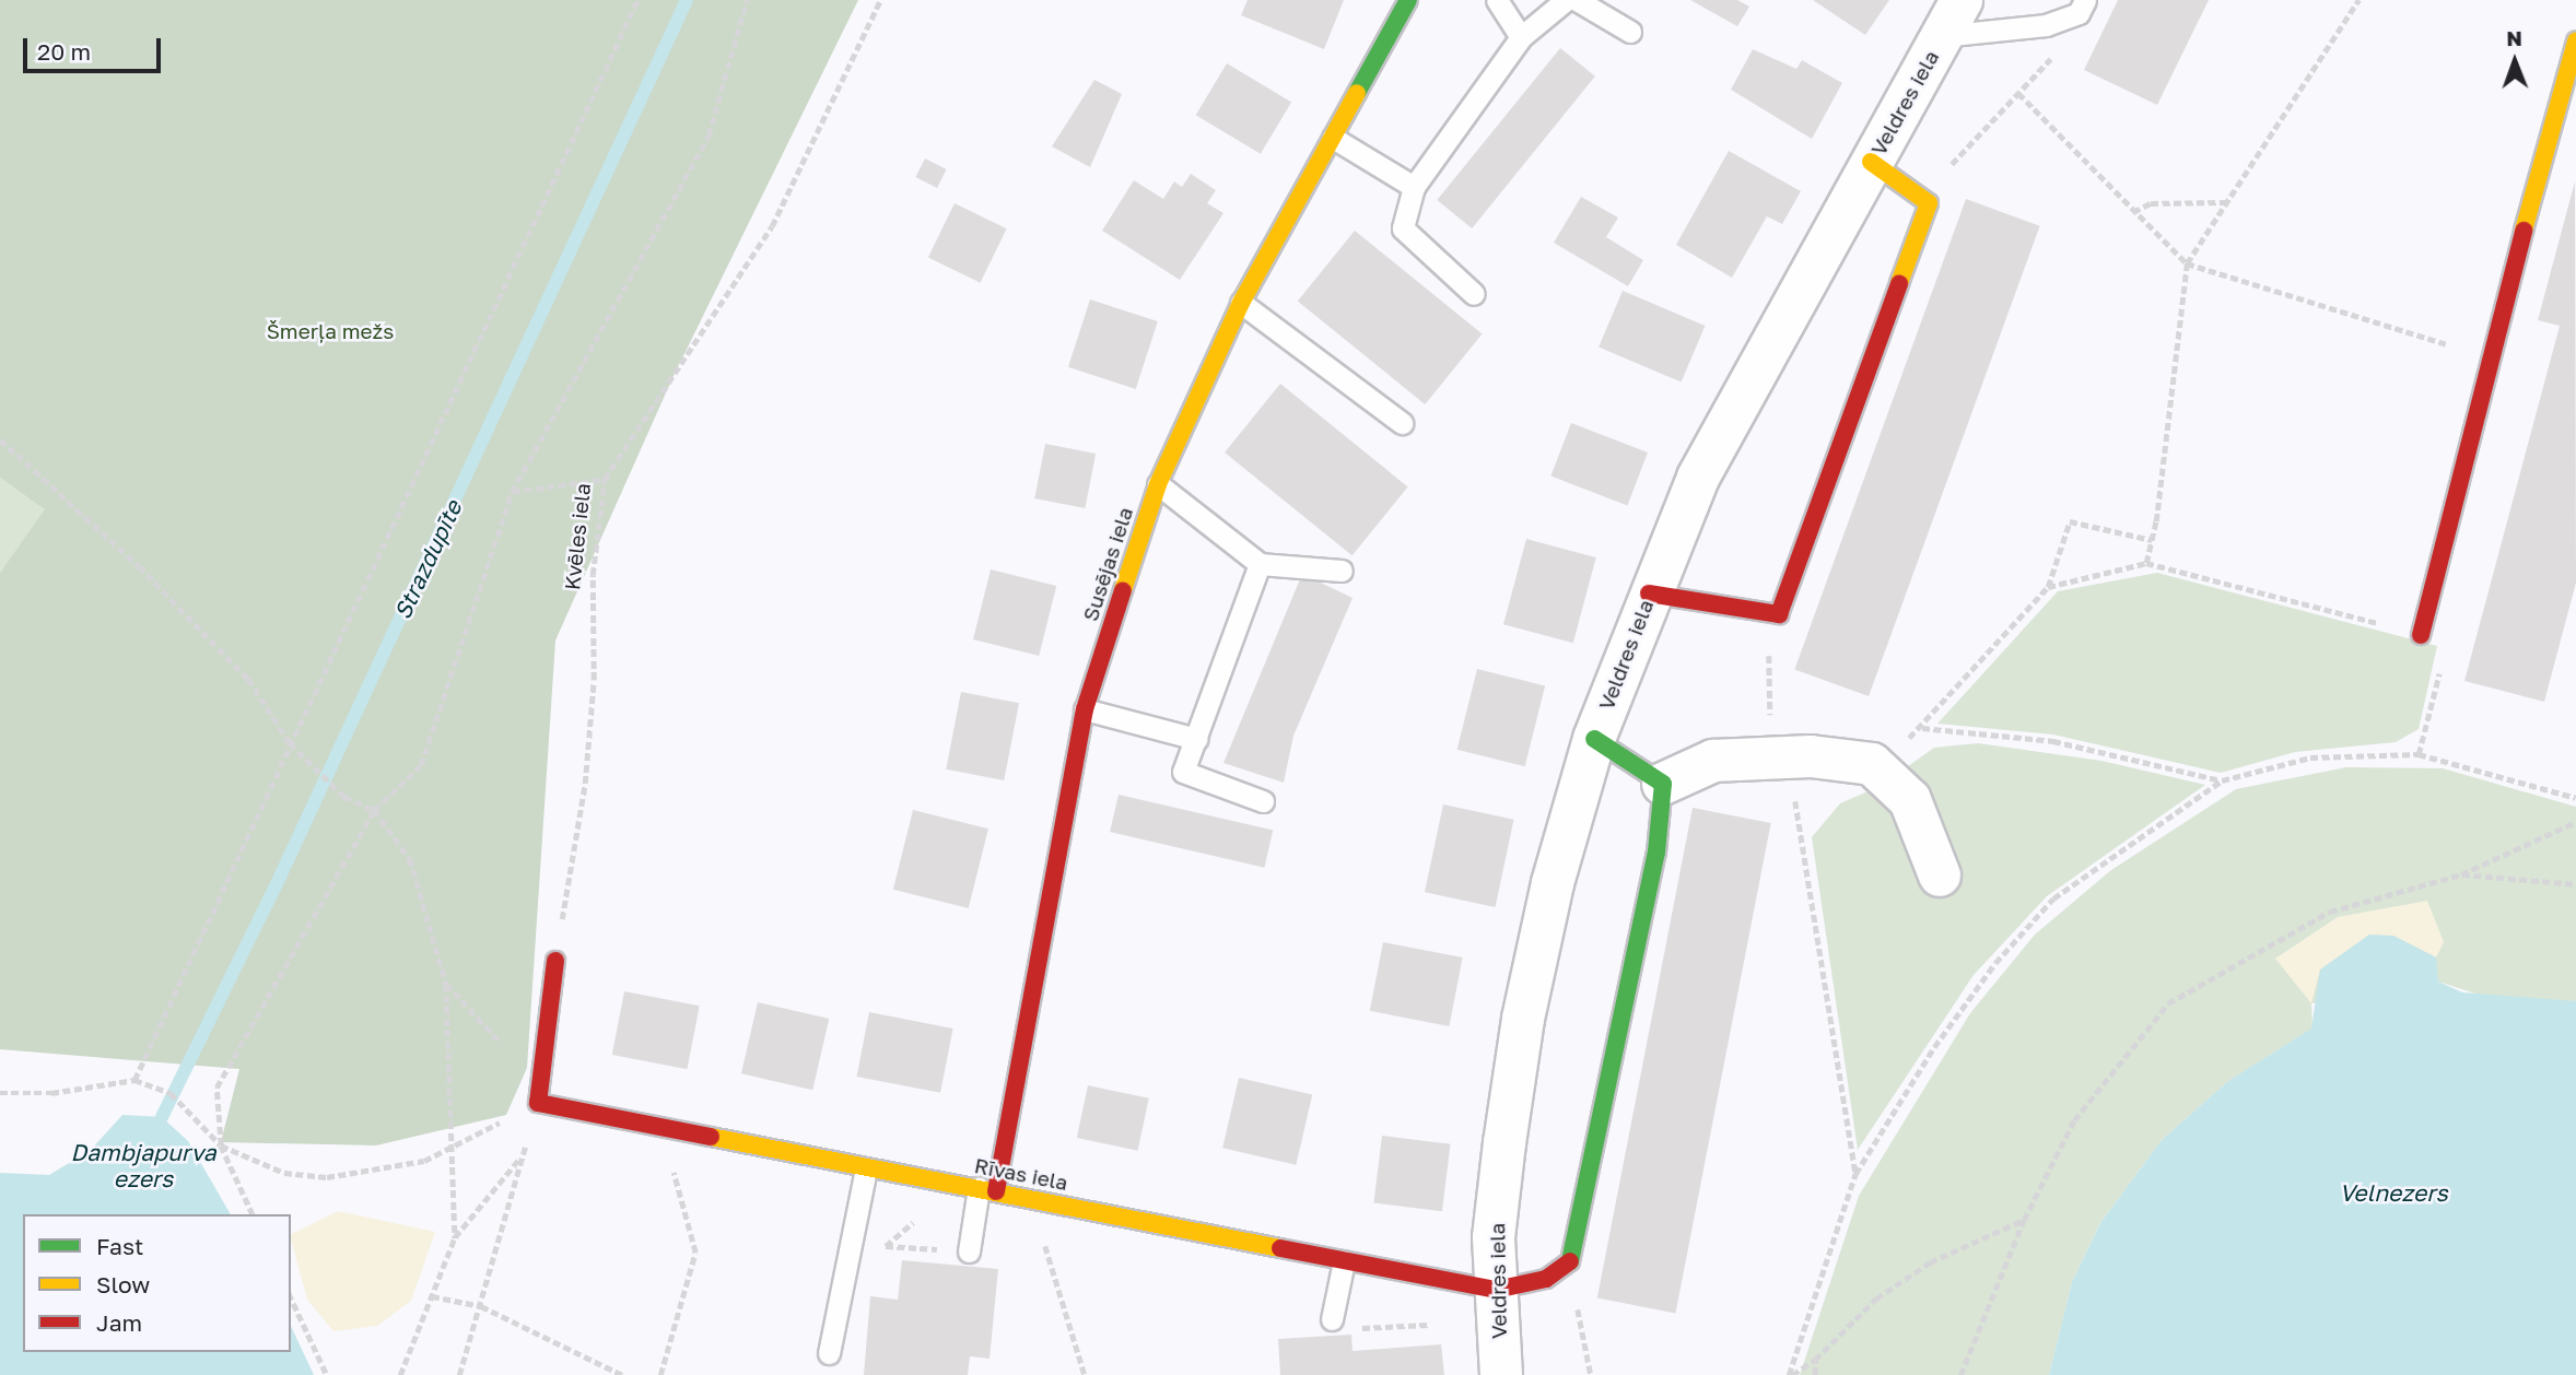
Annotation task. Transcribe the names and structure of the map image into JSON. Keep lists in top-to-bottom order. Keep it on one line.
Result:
{"streets":{"street":["Veldres iela","Susējas iela","Rīvas iela"],"path":["Kvēles iela"]},"crossings":[["Veldres iela","Rīvas iela"],["Susējas iela","Rīvas iela"]],"water":["Strazdupīte","Dambjapurva ezers","Velnezers"],"parks":["Šmerļa mežs"],"legend":["Fast","Slow","Jam"],"scale_bar":"20 m","north":"top"}
